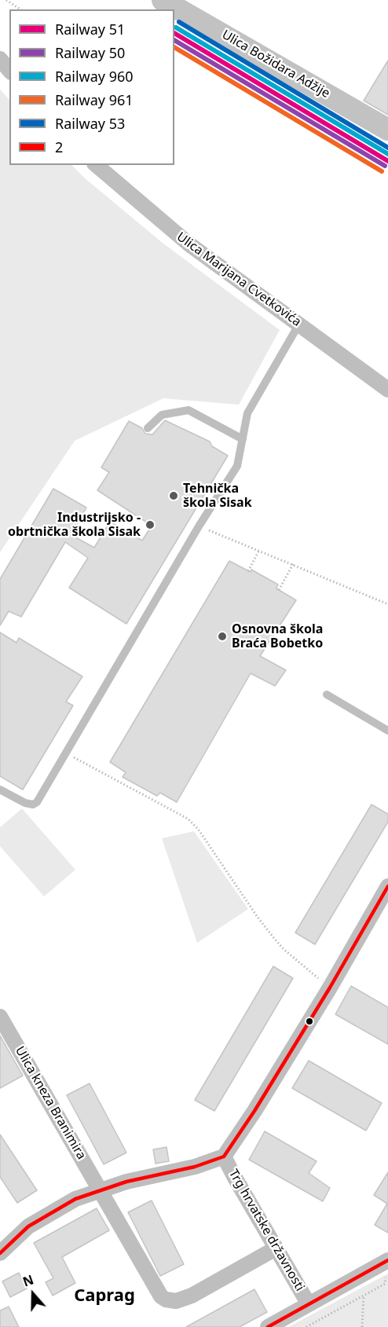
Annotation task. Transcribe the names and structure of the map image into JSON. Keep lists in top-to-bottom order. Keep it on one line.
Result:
{"streets":{"main road":["Ulica Božidara Adžije"],"street":["Ulica Marijana Cvetkovića","Ulica kneza Branimira","Trg hrvatske državnosti"]},"crossings":[["Ulica kneza Branimira","Trg hrvatske državnosti"]],"districts":["Caprag"],"places":["Tehnička škola Sisak","Industrijsko - obrtnička škola Sisak","Osnovna škola Braća Bobetko"],"lines":["rail line 53","rail line 960","rail line 51","rail line 50","rail line 961","transit line 2"],"legend":["Railway 51","Railway 50","Railway 960","Railway 961","Railway 53","2"],"north":"top"}
